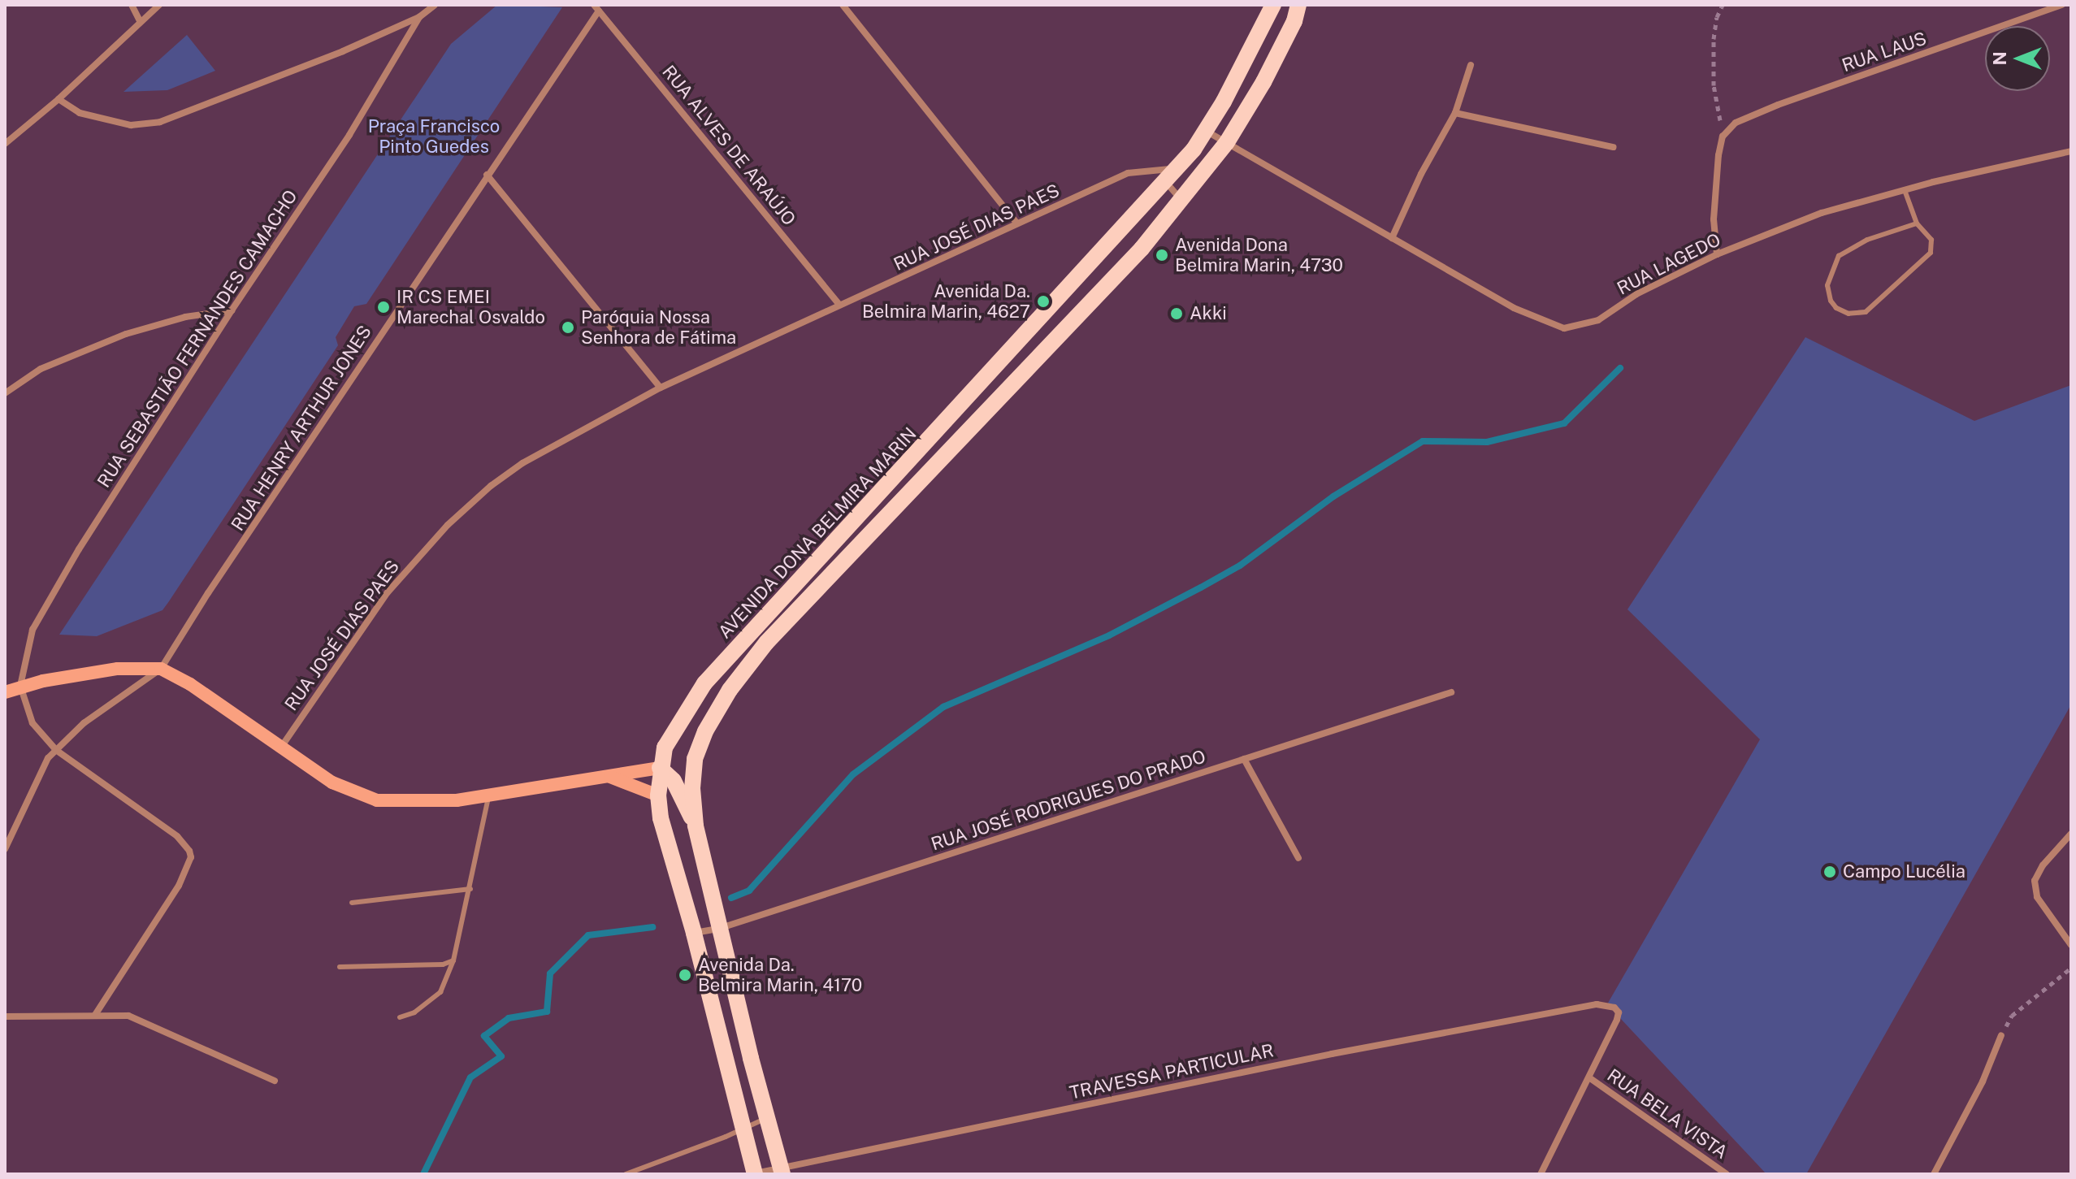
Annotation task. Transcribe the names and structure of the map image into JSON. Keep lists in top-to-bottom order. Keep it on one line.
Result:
{"streets":{"main road":["AVENIDA DONA BELMIRA MARIN"],"street":["RUA LAUS","RUA ALVES DE ARAÚJO","RUA JOSÉ DIAS PAES","RUA LAGEDO","RUA SEBASTIÃO FERNANDES CAMACHO","RUA HENRY ARTHUR JONES","RUA JOSÉ RODRIGUES DO PRADO","TRAVESSA PARTICULAR","RUA BELA VISTA"]},"crossings":[["RUA ALVES DE ARAÚJO","RUA JOSÉ DIAS PAES"],["RUA ALVES DE ARAÚJO","RUA HENRY ARTHUR JONES"],["RUA JOSÉ DIAS PAES","AVENIDA DONA BELMIRA MARIN"],["RUA LAGEDO","AVENIDA DONA BELMIRA MARIN"],["AVENIDA DONA BELMIRA MARIN","RUA JOSÉ RODRIGUES DO PRADO"],["AVENIDA DONA BELMIRA MARIN","TRAVESSA PARTICULAR"],["TRAVESSA PARTICULAR","RUA BELA VISTA"]],"parks":["Praça Francisco Pinto Guedes"],"places":["Avenida Dona Belmira Marin, 4730","Avenida Da. Belmira Marin, 4627","IR CS EMEI Marechal Osvaldo","Akki","Paróquia Nossa Senhora de Fátima","Campo Lucélia","Avenida Da. Belmira Marin, 4170"],"north":"left"}
